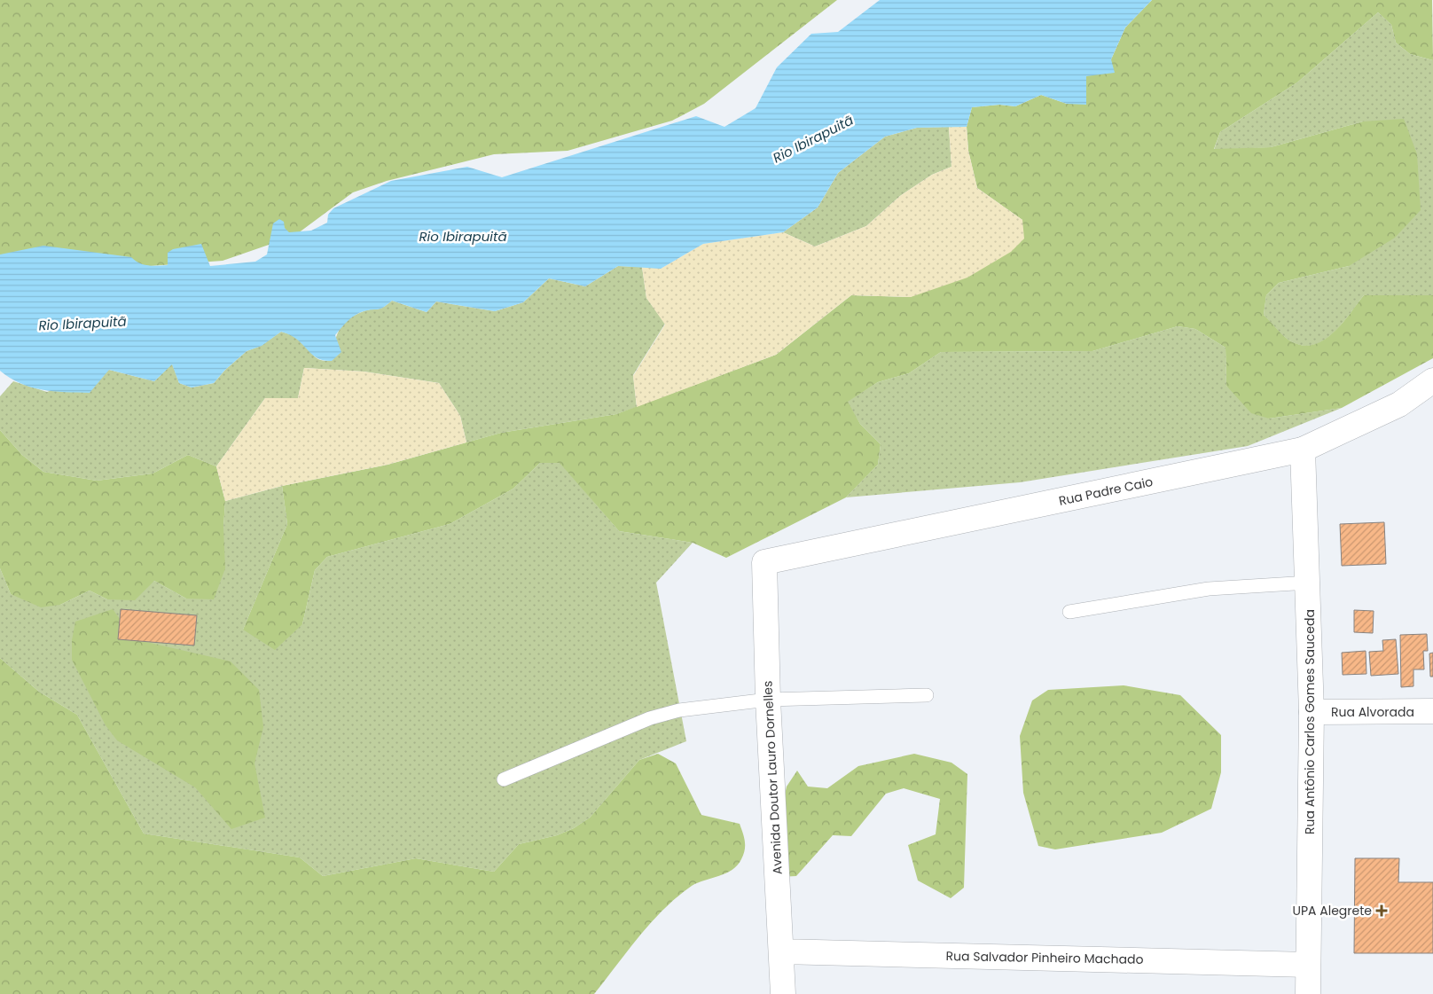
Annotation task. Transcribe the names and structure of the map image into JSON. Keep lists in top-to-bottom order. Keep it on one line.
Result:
{"streets":{"street":["Rua Padre Caio","Rua Alvorada","Rua Antônio Carlos Gomes Sauceda","Avenida Doutor Lauro Dornelles","Rua Salvador Pinheiro Machado"]},"crossings":[["Rua Padre Caio","Rua Antônio Carlos Gomes Sauceda"],["Rua Padre Caio","Avenida Doutor Lauro Dornelles"],["Rua Alvorada","Rua Antônio Carlos Gomes Sauceda"],["Rua Antônio Carlos Gomes Sauceda","Rua Salvador Pinheiro Machado"],["Avenida Doutor Lauro Dornelles","Rua Salvador Pinheiro Machado"]],"water":["Rio Ibirapuitã"],"places":{"health":["UPA Alegrete"]}}
